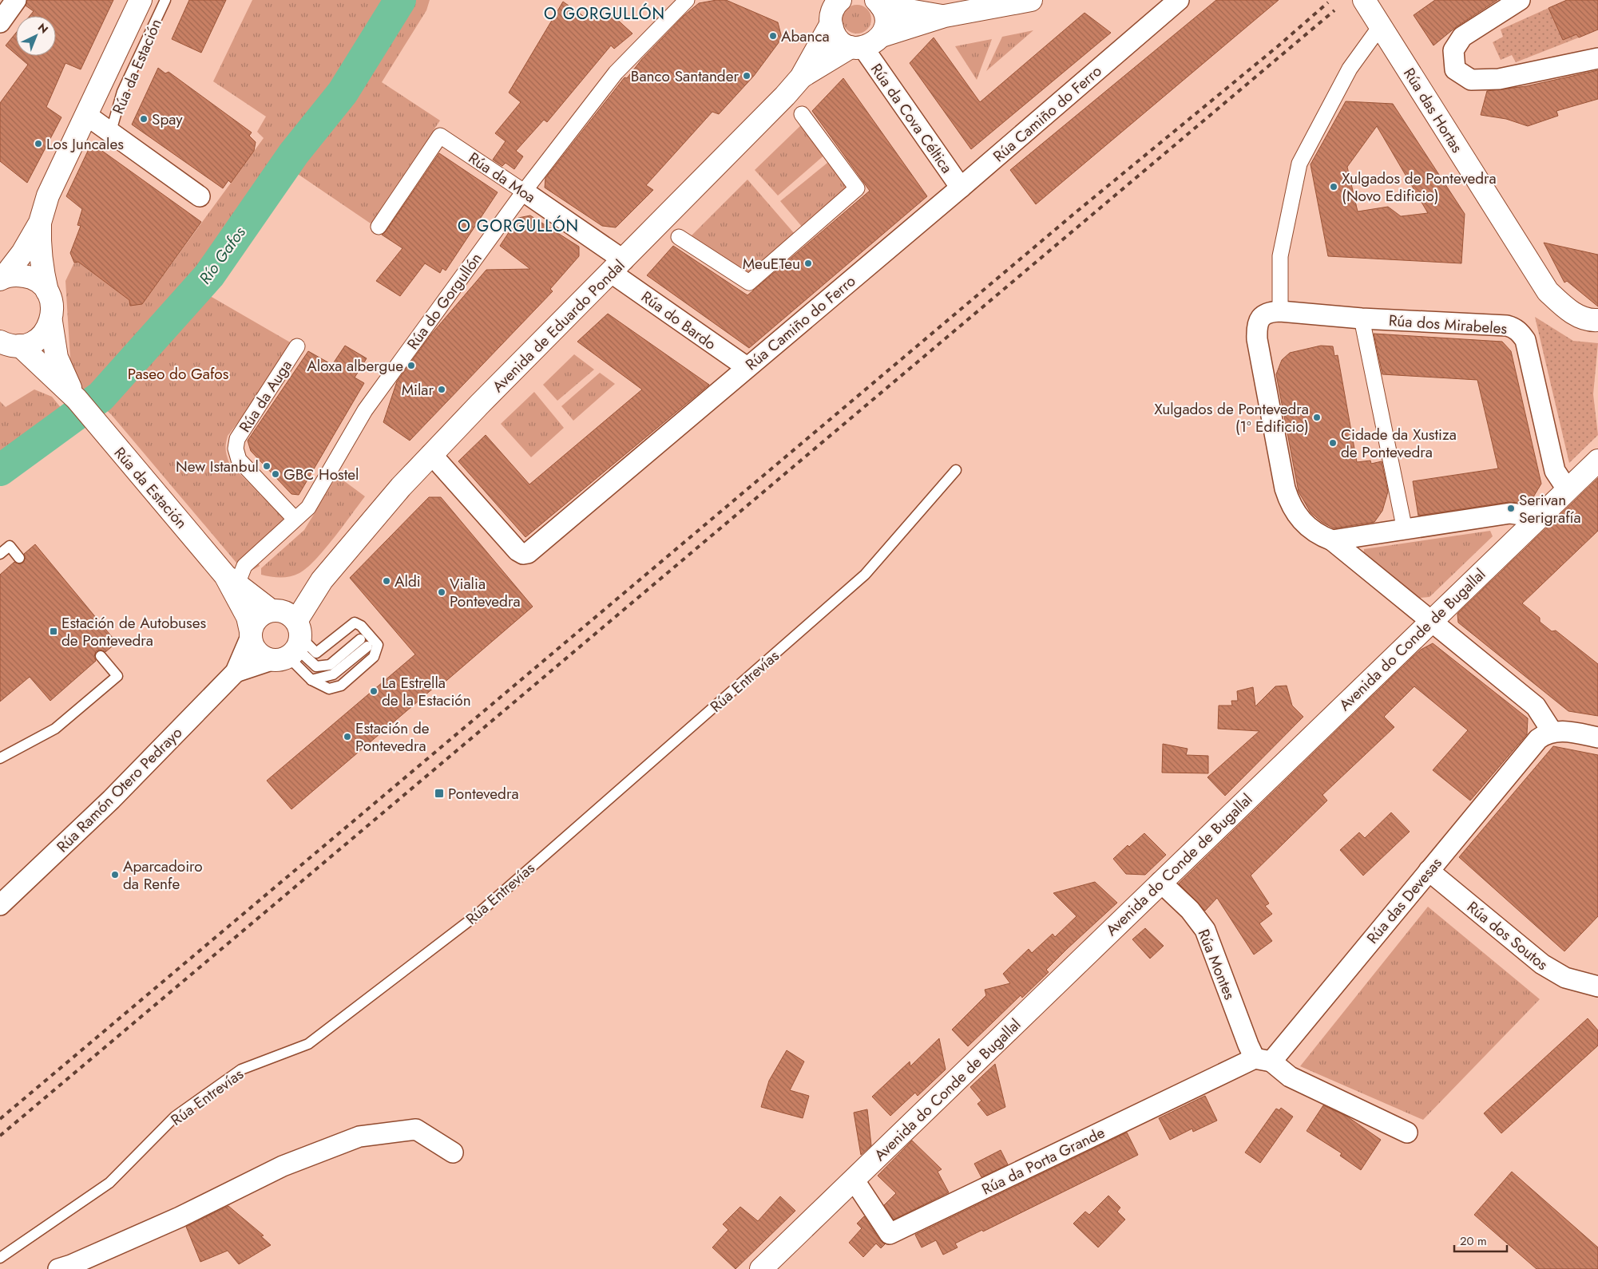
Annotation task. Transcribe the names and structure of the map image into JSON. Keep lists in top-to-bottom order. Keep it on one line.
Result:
{"streets":{"main road":["Rúa da Estación","Rúa das Hortas","Avenida de Eduardo Pondal","Avenida do Conde de Bugallal"],"street":["Rúa Camiño do Ferro","Rúa da Cova Céltica","Rúa da Moa","Rúa do Gorgullón","Rúa do Bardo","Rúa dos Mirabeles","Rúa da Auga","Rúa Ramón Otero Pedrayo","Rúa das Devesas","Rúa dos Soutos","Rúa Montes","Rúa da Porta Grande"],"lane":["Rúa Entrevías"]},"crossings":[["Rúa da Estación","Rúa do Gorgullón"],["Rúa da Estación","Avenida de Eduardo Pondal"],["Rúa da Estación","Rúa Ramón Otero Pedrayo"],["Rúa Camiño do Ferro","Rúa da Cova Céltica"],["Rúa Camiño do Ferro","Rúa do Bardo"],["Rúa Camiño do Ferro","Avenida de Eduardo Pondal"],["Rúa da Cova Céltica","Avenida de Eduardo Pondal"],["Rúa da Moa","Rúa do Gorgullón"],["Rúa da Moa","Rúa do Bardo"],["Rúa da Moa","Avenida de Eduardo Pondal"],["Rúa do Gorgullón","Rúa da Auga"],["Rúa do Bardo","Avenida de Eduardo Pondal"],["Rúa dos Mirabeles","Avenida do Conde de Bugallal"],["Avenida de Eduardo Pondal","Rúa Ramón Otero Pedrayo"],["Avenida do Conde de Bugallal","Rúa Montes"],["Avenida do Conde de Bugallal","Rúa da Porta Grande"],["Rúa das Devesas","Rúa dos Soutos"],["Rúa das Devesas","Rúa Montes"],["Rúa das Devesas","Rúa da Porta Grande"],["Rúa Montes","Rúa da Porta Grande"]],"districts":["O GORGULLÓN","O GORGULLÓN"],"water":["Río Gafos"],"parks":["Paseo do Gafos"],"places":{"other":["Abanca","Banco Santander","Spay","Los Juncales","Xulgados de Pontevedra (Novo Edificio)","MeuETeu","Aloxa albergue","Milar","Xulgados de Pontevedra (1º Edificio)","Cidade da Xustiza de Pontevedra","New Istanbul","GBC Hostel","Serivan Serigrafía","Aldi","Vialia Pontevedra","La Estrella de la Estación","Estación de Pontevedra","Aparcadoiro da Renfe"],"transit":["Estación de Autobuses de Pontevedra","Pontevedra"]},"scale_bar":"20 m","north":"top right"}
